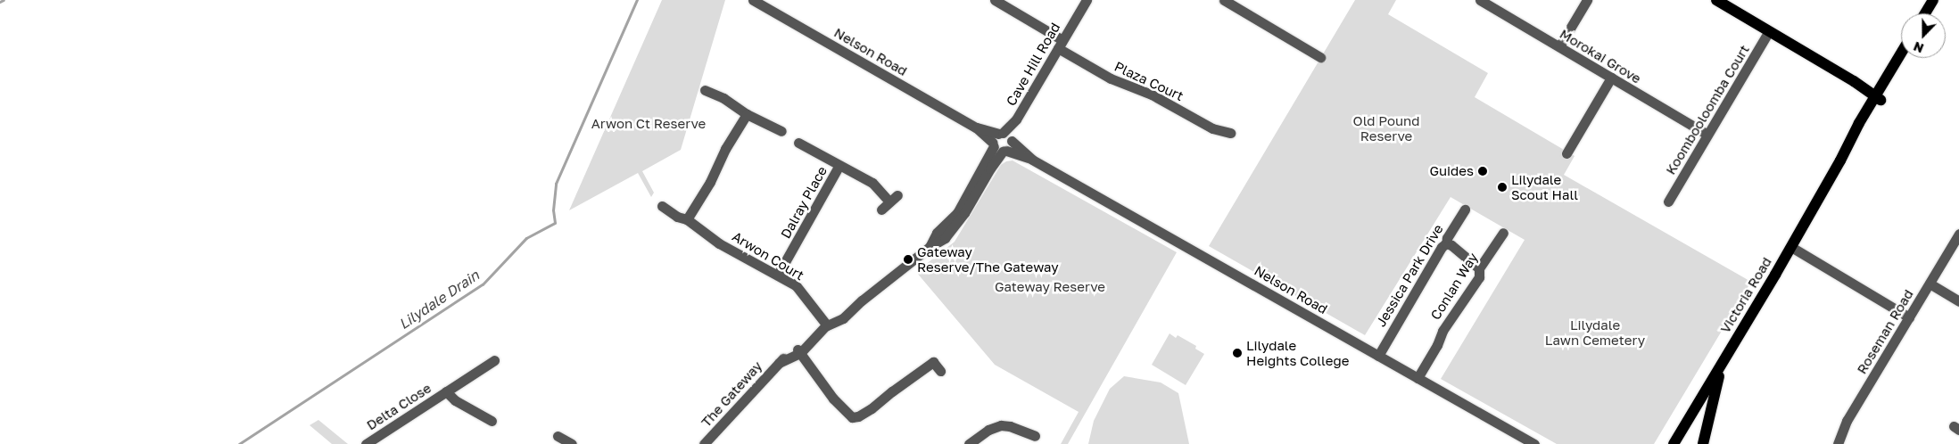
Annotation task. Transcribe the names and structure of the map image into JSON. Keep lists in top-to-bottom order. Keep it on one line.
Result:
{"streets":{"main road":["Victoria Road"],"street":["Nelson Road","Morokai Grove","Cave Hill Road","Plaza Court","Koombooloomba Court","Dalray Place","Arwon Court","Jessica Park Drive","Conlan Way","Roseman Road","The Gateway","Delta Close"]},"crossings":[["Nelson Road","Cave Hill Road"],["Nelson Road","Jessica Park Drive"],["Nelson Road","Conlan Way"],["Nelson Road","The Gateway"],["Morokai Grove","Koombooloomba Court"],["Cave Hill Road","Plaza Court"],["Cave Hill Road","The Gateway"],["Dalray Place","Arwon Court"],["Arwon Court","The Gateway"]],"water":["Lilydale Drain"],"parks":["Old Pound Reserve","Arwon Ct Reserve","Gateway Reserve","Lilydale Lawn Cemetery"],"places":["Guides","Lilydale Scout Hall","Gateway Reserve/The Gateway","Lilydale Heights College"],"north":"bottom"}
